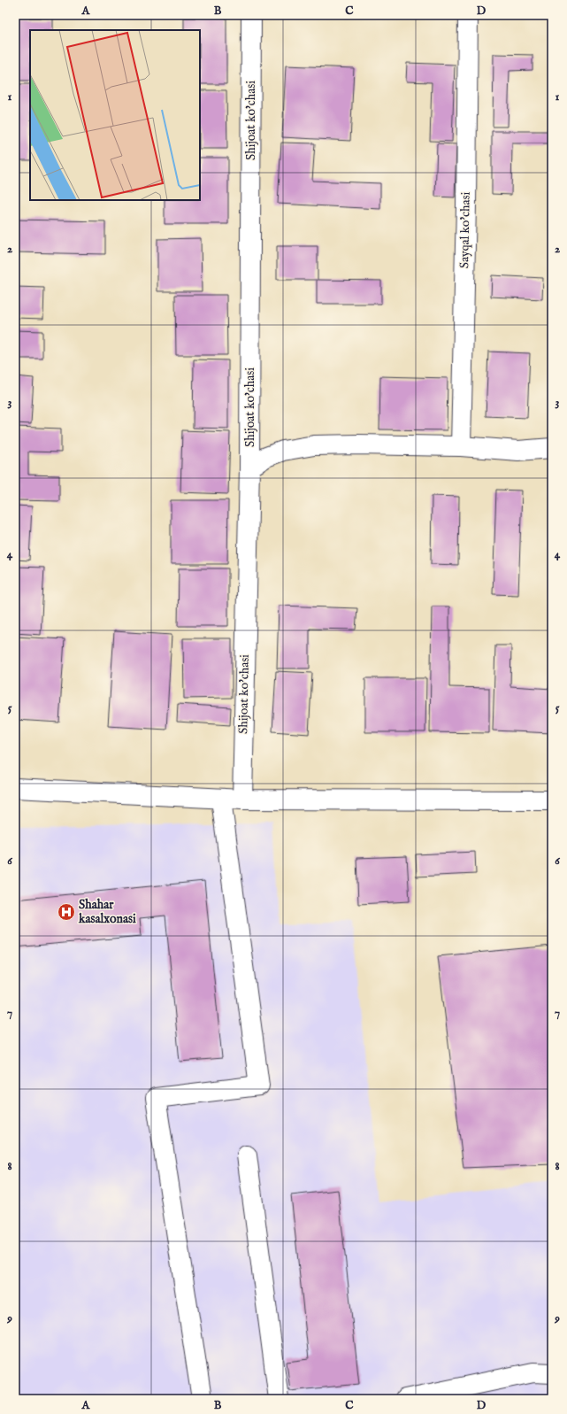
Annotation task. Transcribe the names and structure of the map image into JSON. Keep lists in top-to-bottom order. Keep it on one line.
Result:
{"streets":{"street":["Shijoat ko'chasi","Sayqal ko'chasi"]},"places":{"hospital":["Shahar kasalxonasi"]},"grid":{"columns":["A","B","C","D"],"rows":["1","2","3","4","5","6","7","8","9"]}}
